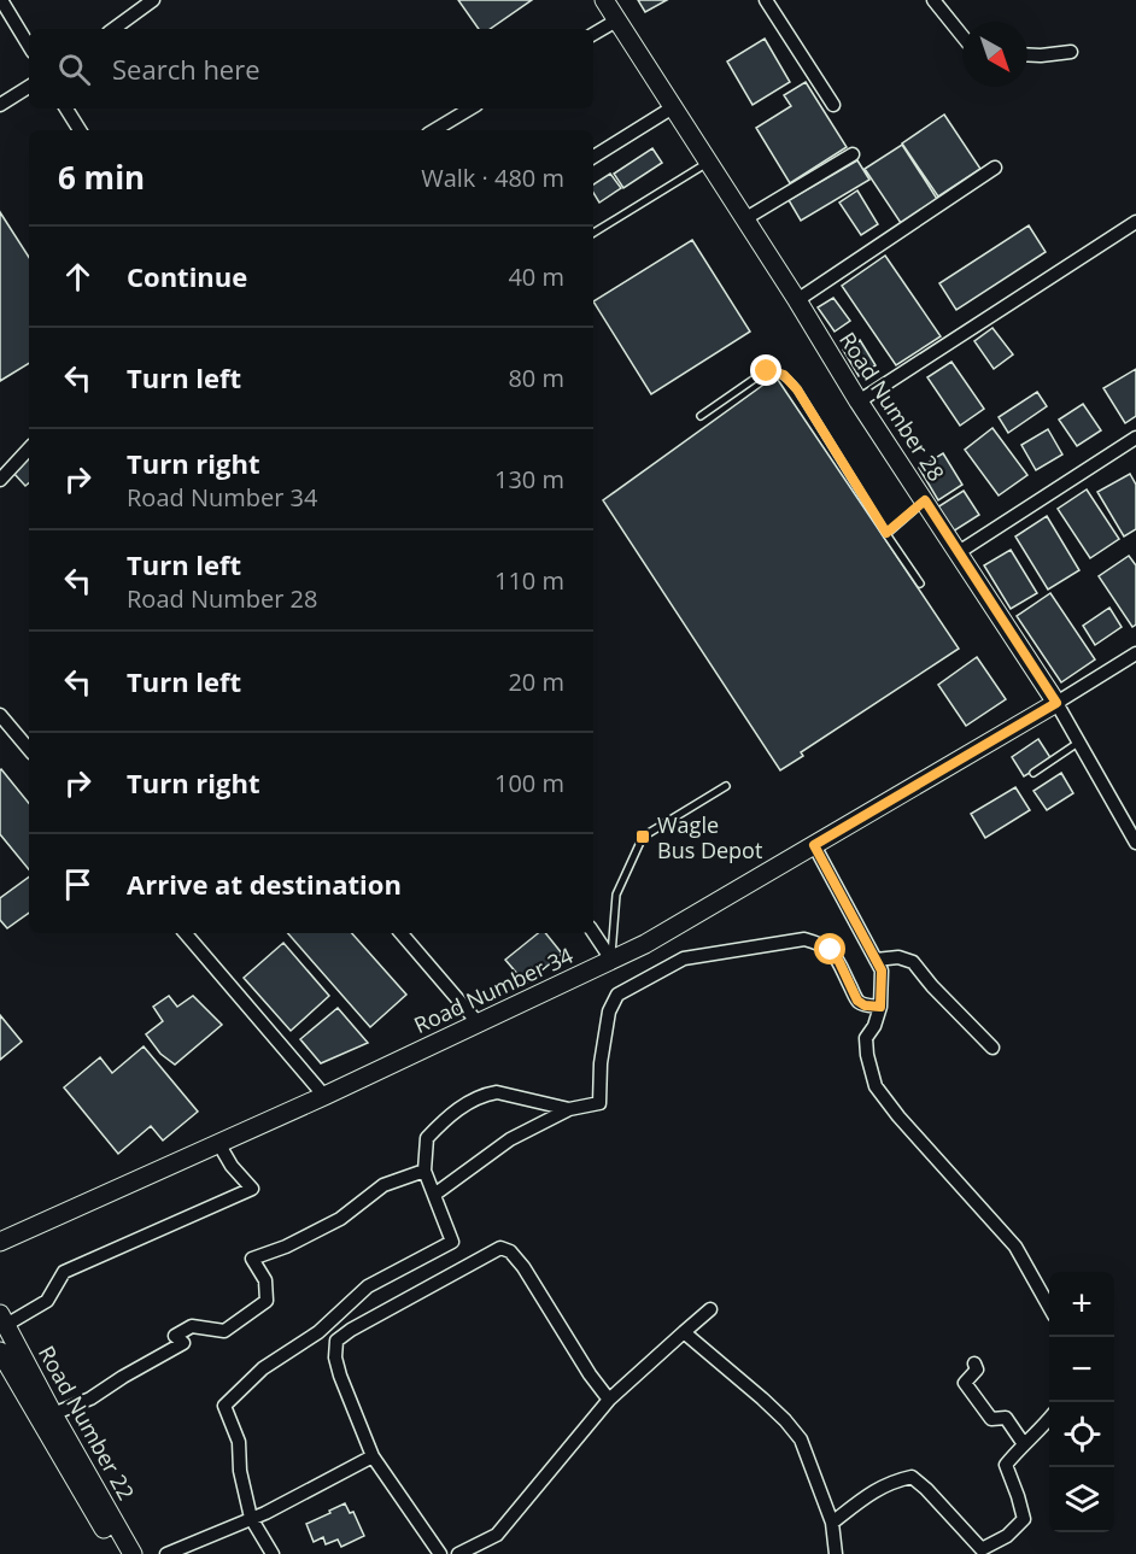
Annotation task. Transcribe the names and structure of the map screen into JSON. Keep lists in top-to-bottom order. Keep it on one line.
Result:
{"streets":{"street":["Road Number 28","Road Number 34","Road Number 22"]},"crossings":[["Road Number 28","Road Number 34"]],"places":{"transit":["Wagle Bus Depot"]},"north":"bottom right","page":{"search":"Search here","heading":["6 min","Walk · 480 m"],"list":[["Continue","40 m"],["Turn left","80 m"],["Turn right","Road Number 34","130 m"],["Turn left","Road Number 28","110 m"],["Turn left","20 m"],["Turn right","100 m"],"Arrive at destination"],"map_buttons":["+","−"]}}
